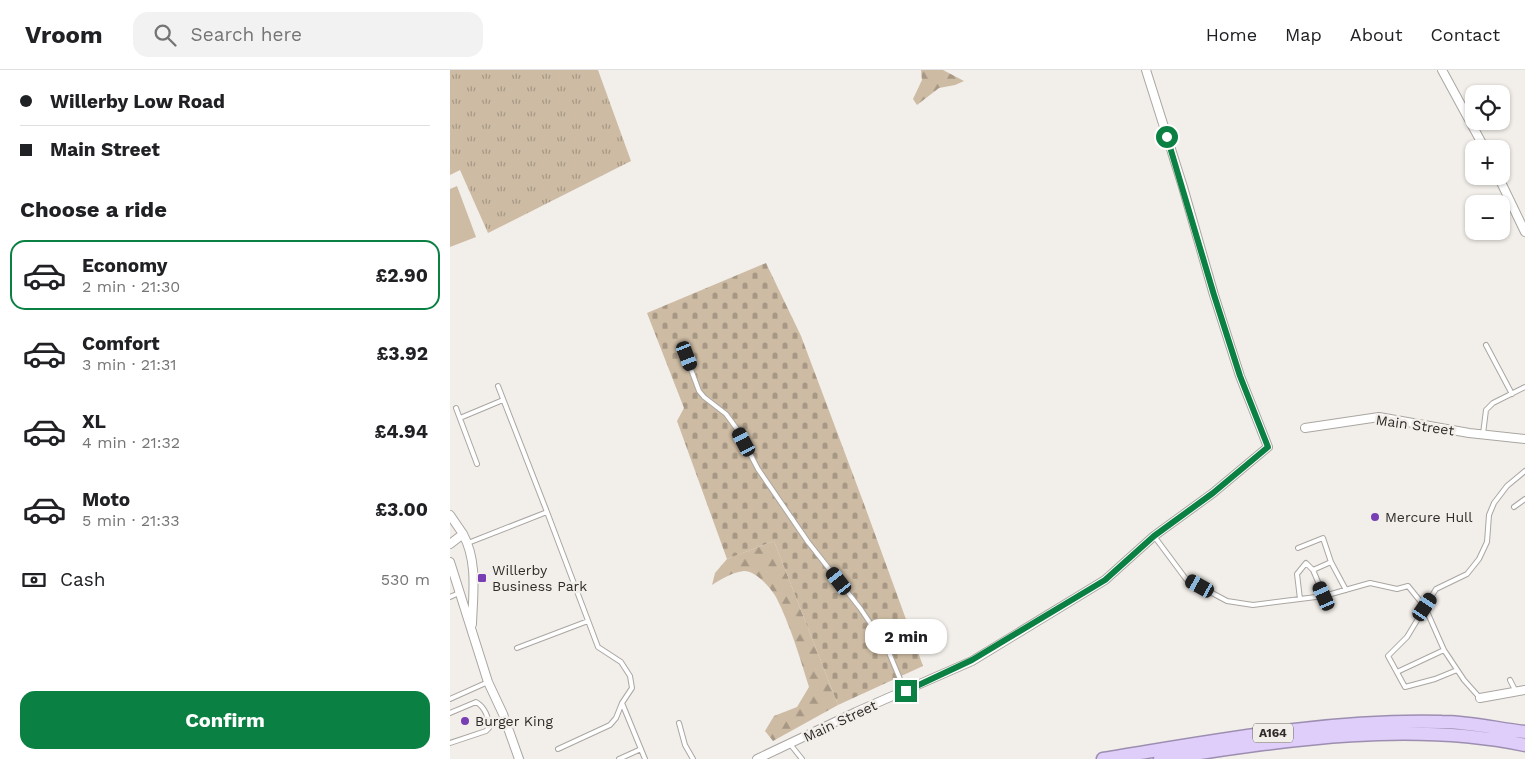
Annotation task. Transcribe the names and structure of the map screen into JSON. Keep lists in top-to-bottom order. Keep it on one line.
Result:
{"streets":{"highway":["A164"],"street":["Main Street"]},"places":{"other":["Mercure Hull","Burger King"],"transit":["Willerby Business Park"]},"page":{"header":"Vroom","search":"Search here","nav":["Home","Map","About","Contact"],"banner":["Willerby Low Road","Main Street"],"map_buttons":["+","−"],"heading":"Choose a ride","list":[{"name":"Economy","note":"2 min · 21:30","value":"£2.90"},{"name":"Comfort","note":"3 min · 21:31","value":"£3.92"},{"name":"XL","note":"4 min · 21:32","value":"£4.94"},{"name":"Moto","note":"5 min · 21:33","value":"£3.00"}],"pay":["Cash","530 m"],"bubble":"2 min","buttons":"Confirm"}}
